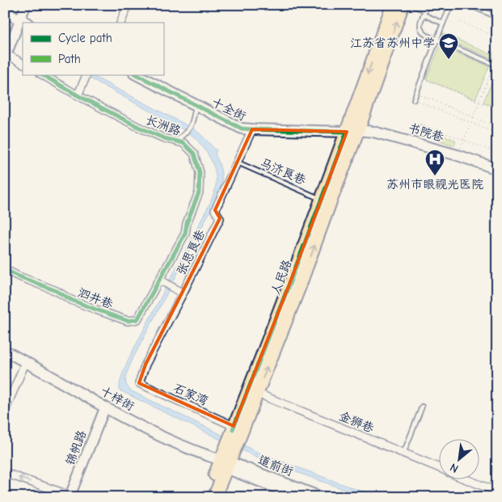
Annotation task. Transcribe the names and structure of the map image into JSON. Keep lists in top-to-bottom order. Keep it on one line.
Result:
{"streets":{"main road":["十全街","书院巷","人民路","十梓街","道前街"],"street":["长洲路","张思良巷","泗井巷","石家湾","金狮巷","锦帆路"],"lane":["马济良巷"]},"crossings":[["十全街","书院巷"],["十全街","张思良巷"],["十全街","人民路"],["长洲路","泗井巷"],["书院巷","人民路"],["马济良巷","张思良巷"],["马济良巷","人民路"],["张思良巷","石家湾"],["人民路","石家湾"],["人民路","十梓街"],["人民路","金狮巷"],["人民路","道前街"],["十梓街","锦帆路"],["十梓街","道前街"]],"places":{"school or university":["江苏省苏州中学"],"hospital":["苏州市眼视光医院"]},"legend":["Cycle path","Path"],"north":"bottom left"}
